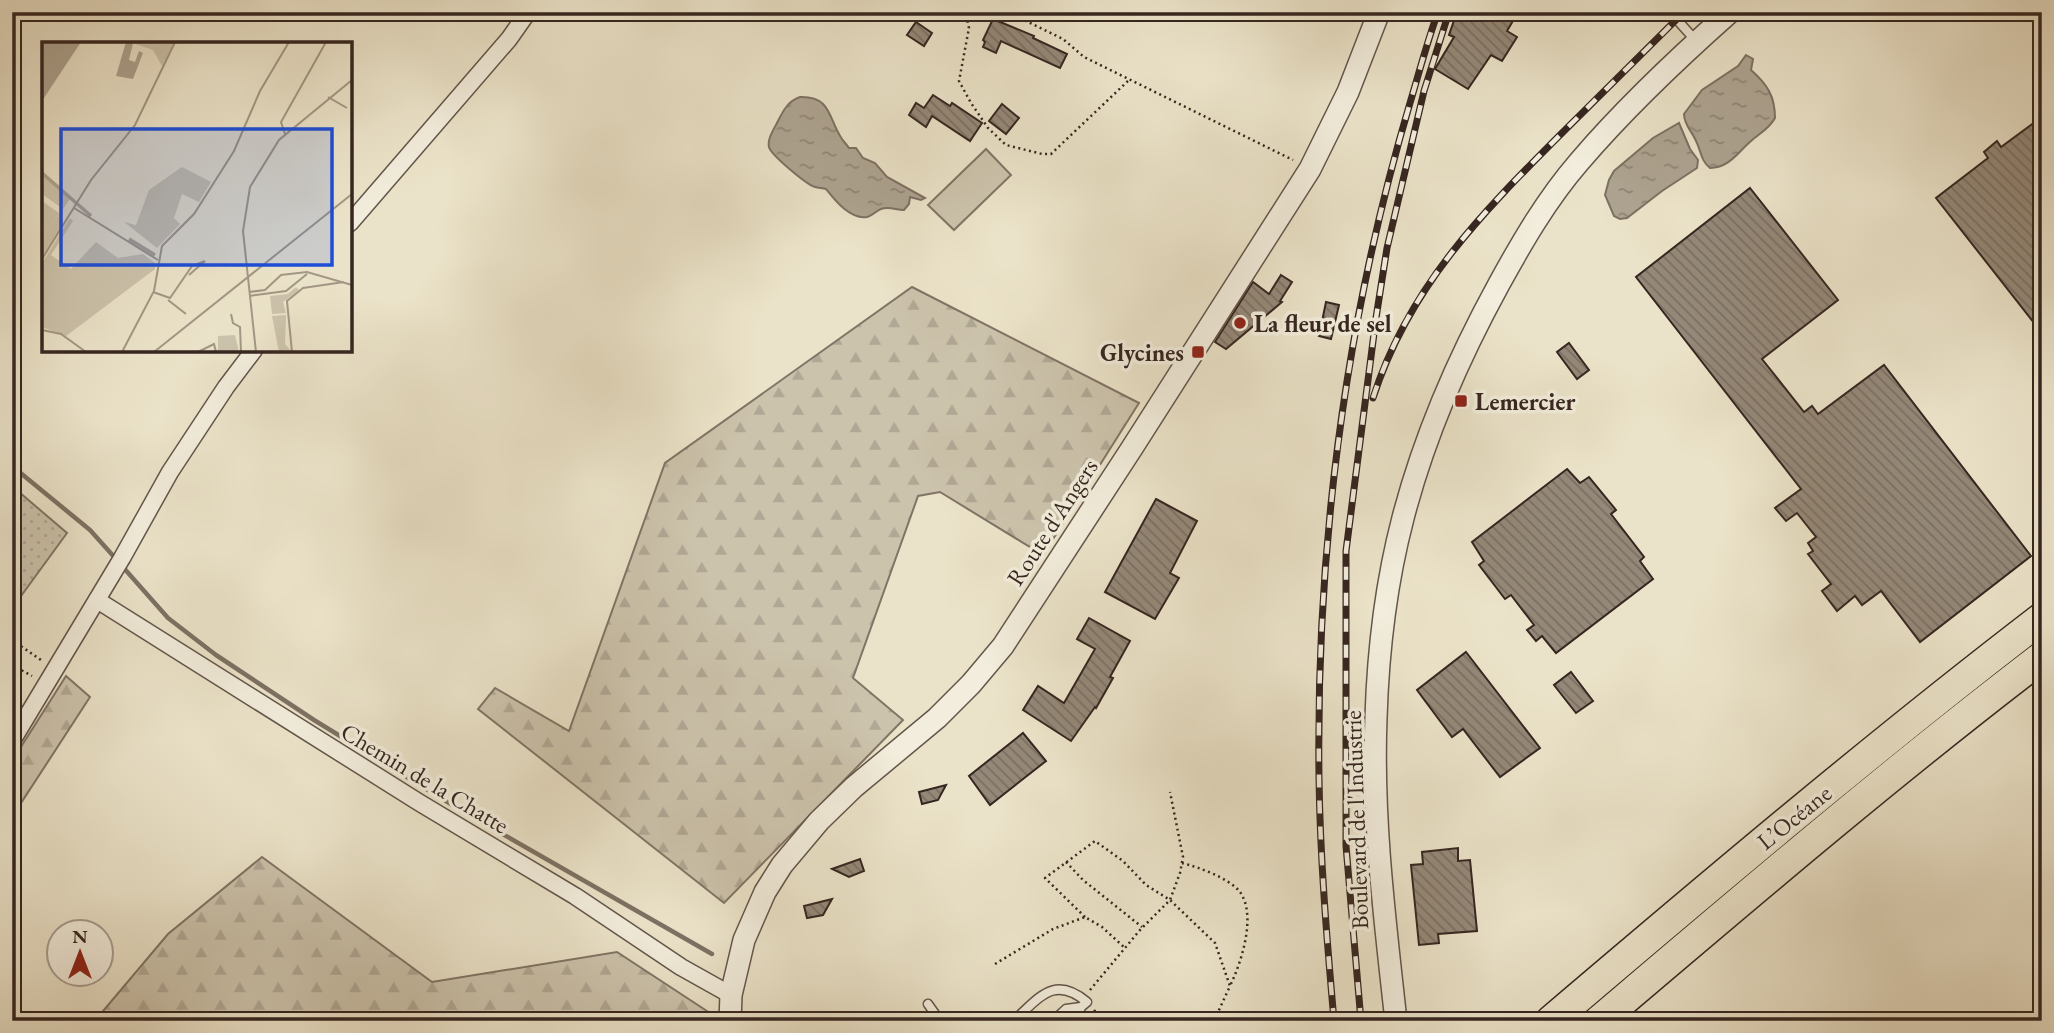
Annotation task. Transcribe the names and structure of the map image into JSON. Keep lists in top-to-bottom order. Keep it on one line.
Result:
{"streets":{"highway":["L’Océane"],"street":["Route d'Angers","Chemin de la Chatte","Boulevard de l'Industrie"]},"crossings":[["Route d'Angers","Chemin de la Chatte"]],"places":{"other":["La fleur de sel"],"transit":["Glycines","Lemercier"]},"north":"top"}
